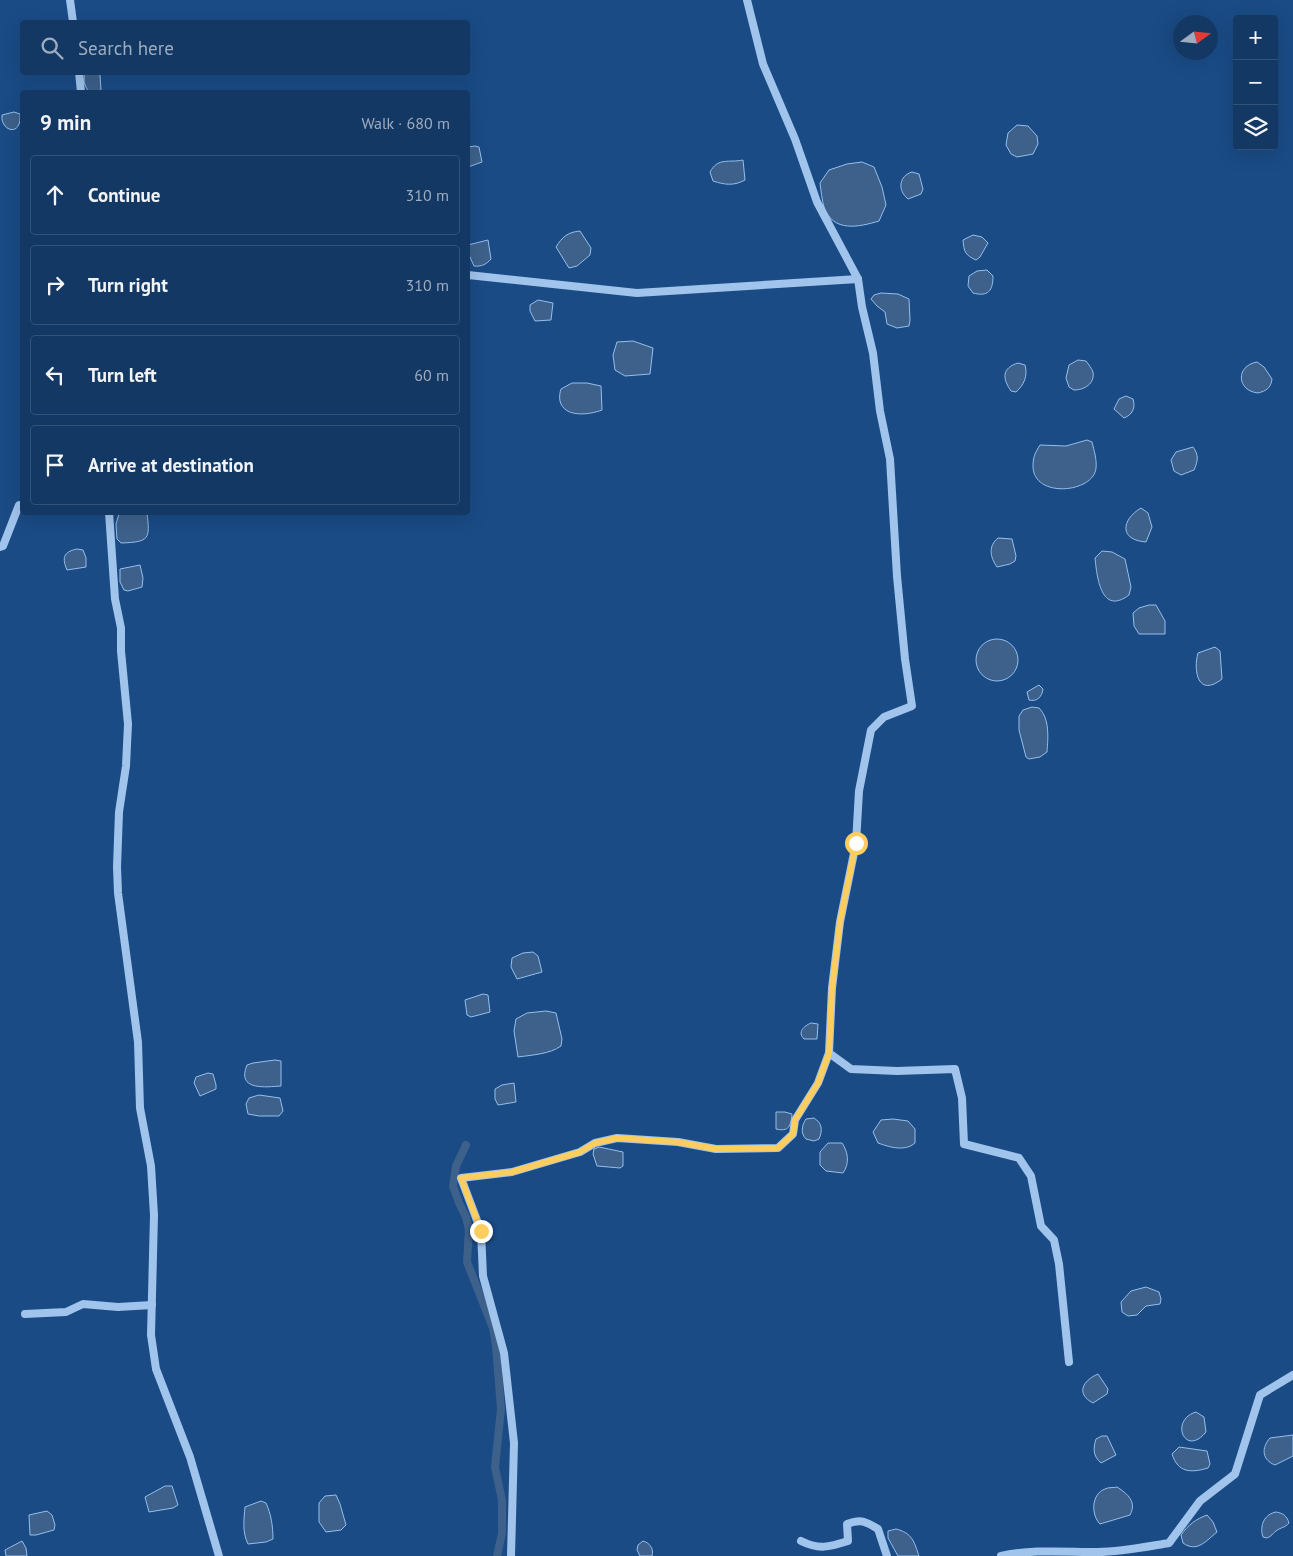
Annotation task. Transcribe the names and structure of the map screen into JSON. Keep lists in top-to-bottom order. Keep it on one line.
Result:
{"north":"right","page":{"map_buttons":["+","−"],"search":"Search here","heading":["9 min","Walk · 680 m"],"list":[["Continue","310 m"],["Turn right","310 m"],["Turn left","60 m"],"Arrive at destination"]}}
